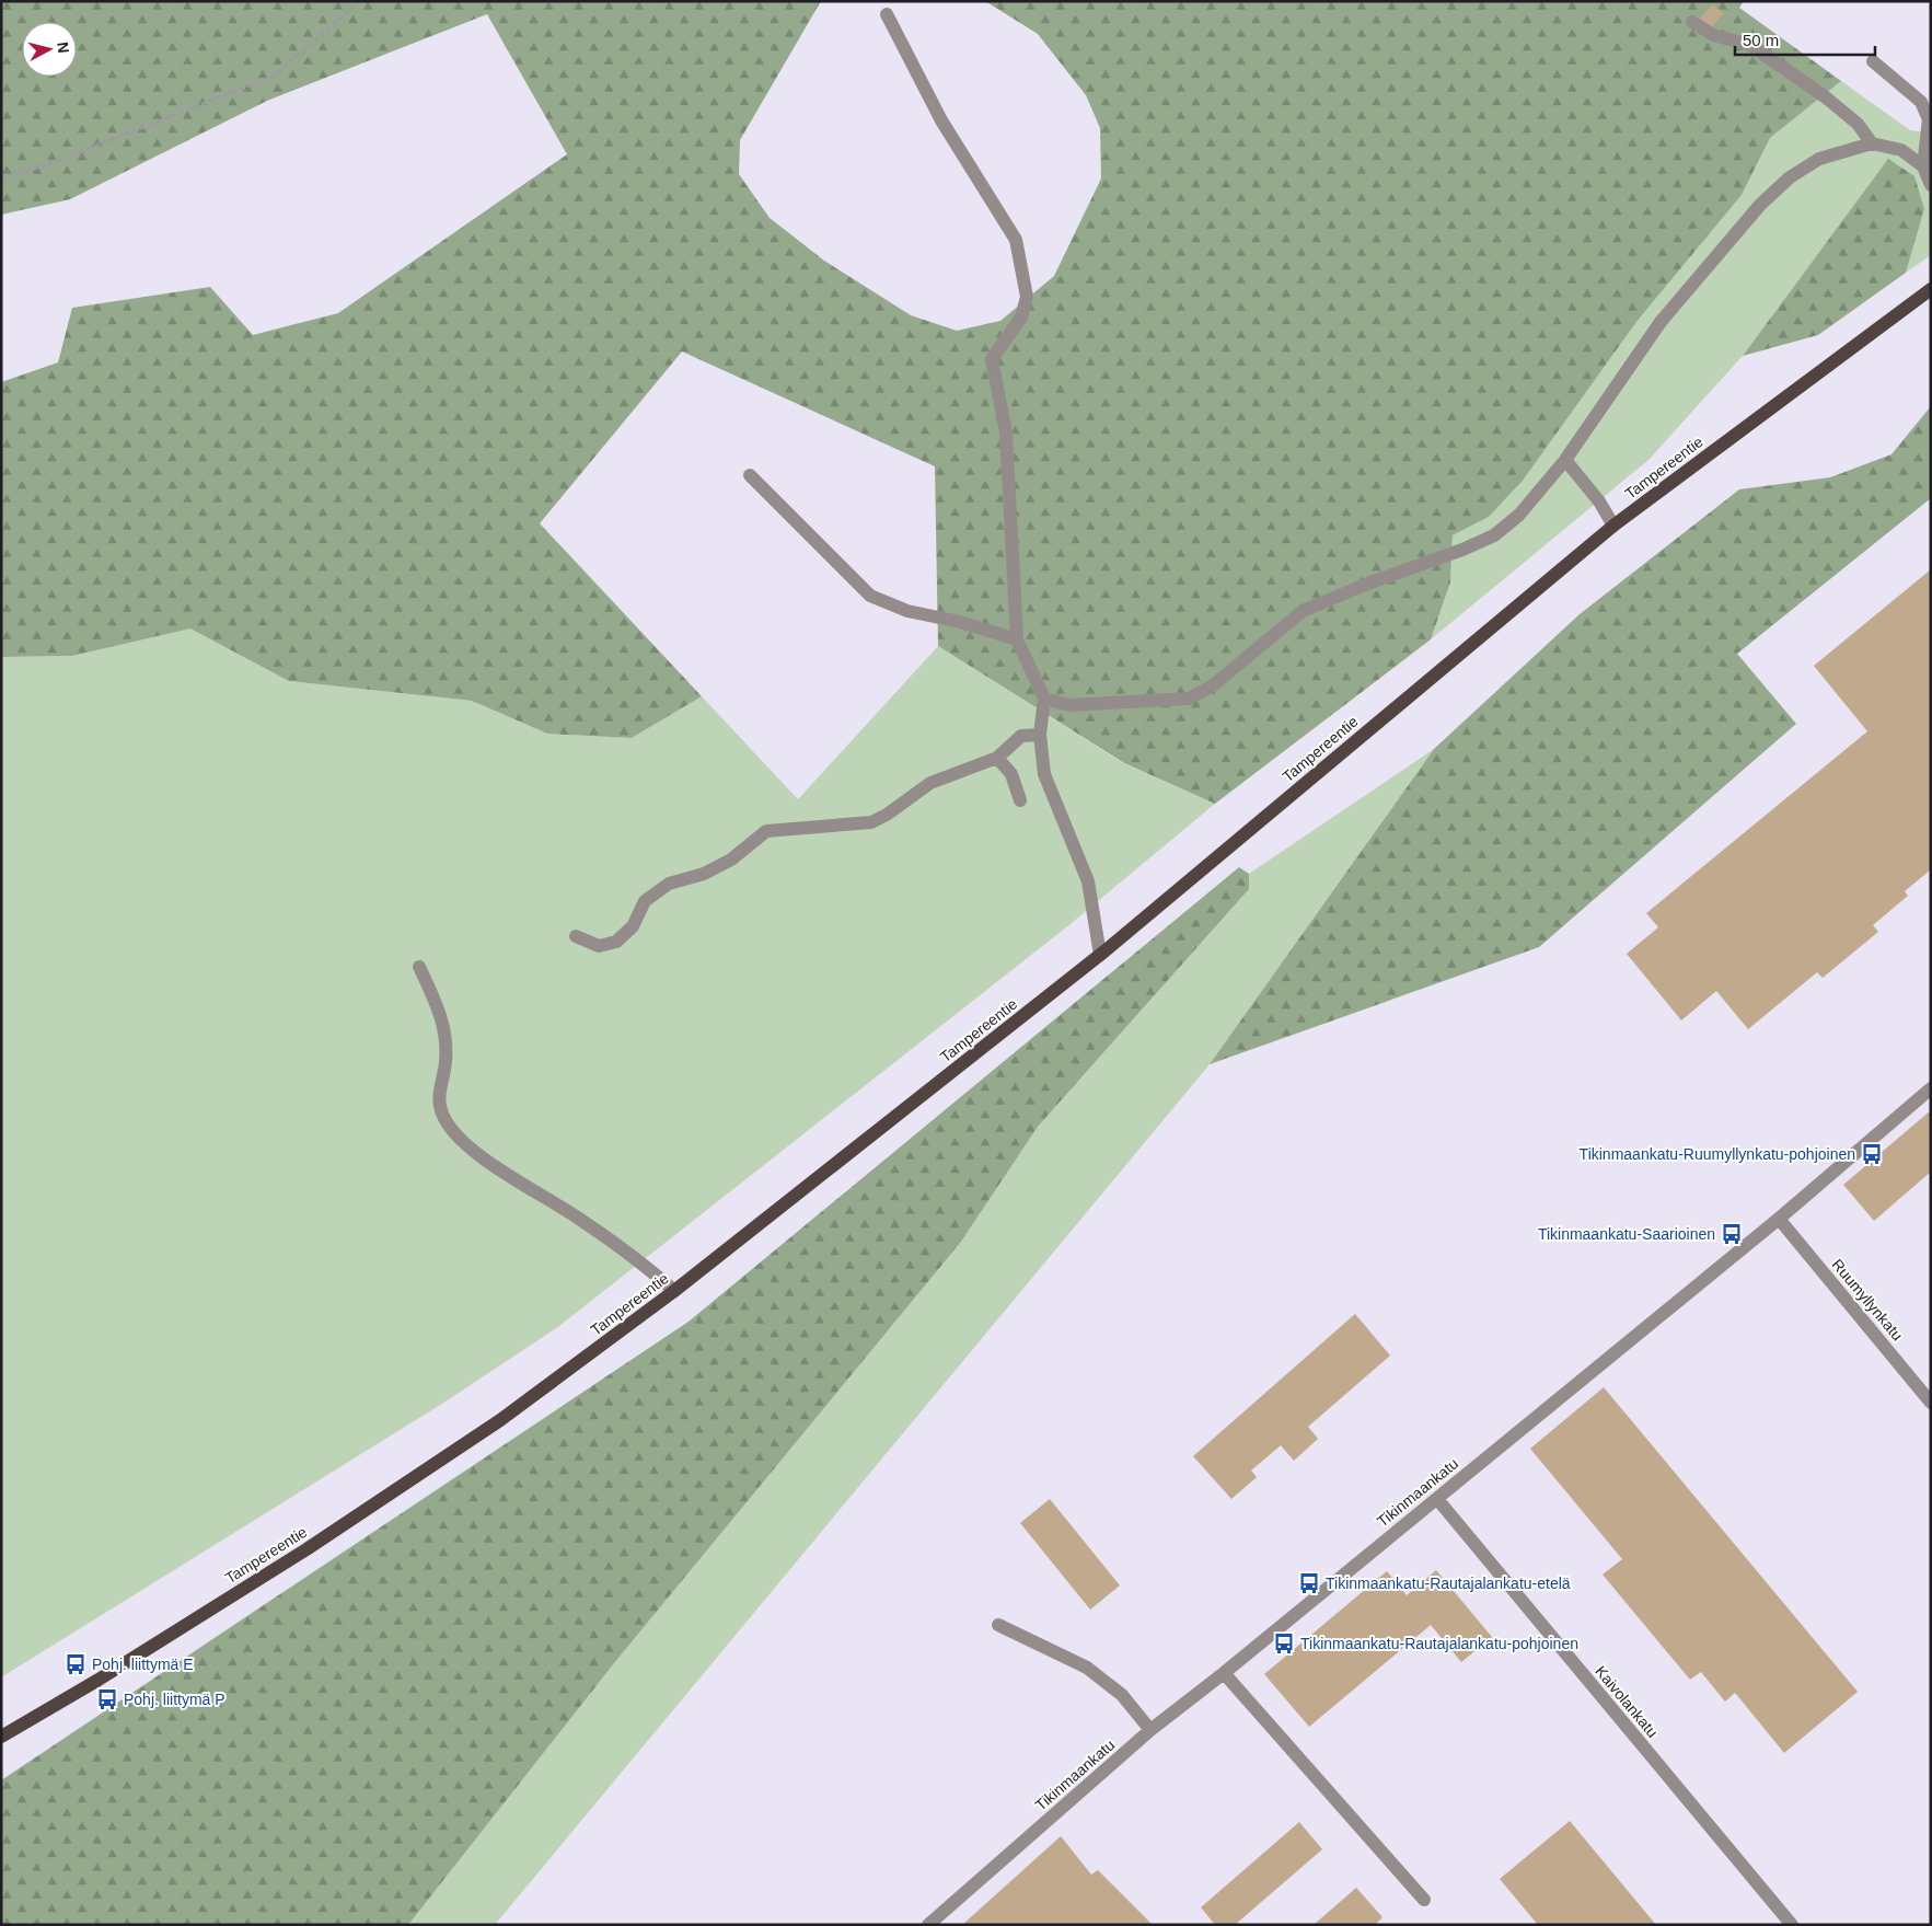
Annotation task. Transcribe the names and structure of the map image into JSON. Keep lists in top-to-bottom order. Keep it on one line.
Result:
{"streets":{"main road":["Tampereentie"],"street":["Ruumyllynkatu","Tikinmaankatu","Kaivolankatu"]},"crossings":[["Ruumyllynkatu","Tikinmaankatu"],["Tikinmaankatu","Kaivolankatu"]],"places":{"bus stop":["Tikinmaankatu-Ruumyllynkatu-pohjoinen","Tikinmaankatu-Saarioinen","Tikinmaankatu-Rautajalankatu-etelä","Tikinmaankatu-Rautajalankatu-pohjoinen","Pohj. liittymä E","Pohj. liittymä P"]},"scale_bar":"50 m","north":"right"}
